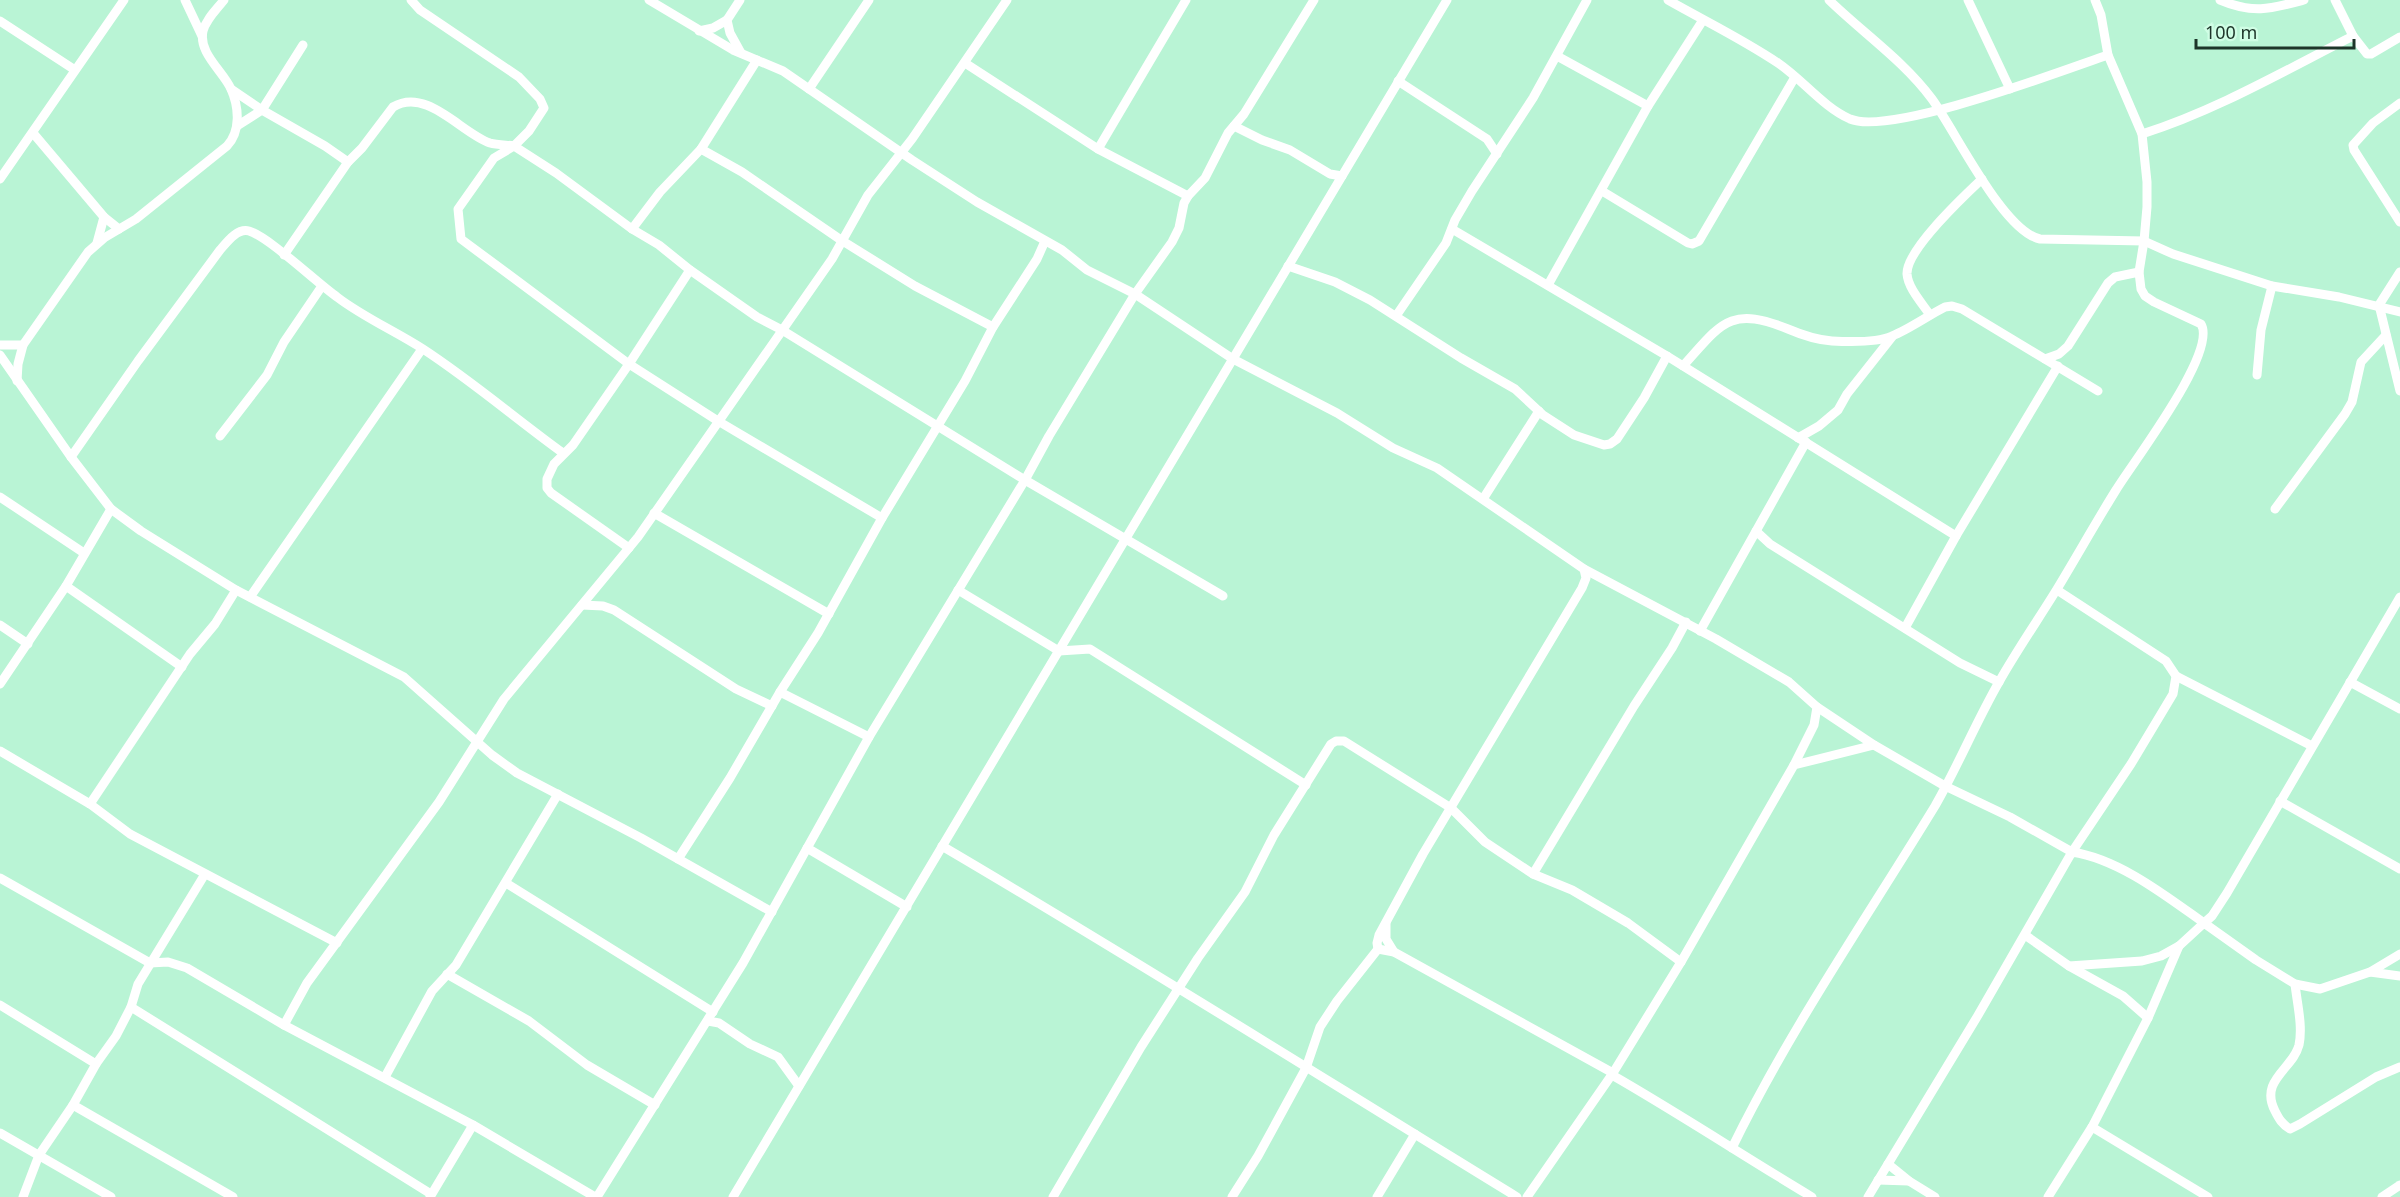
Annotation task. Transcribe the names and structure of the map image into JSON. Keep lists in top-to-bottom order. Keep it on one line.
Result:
{"scale_bar":"100 m"}
